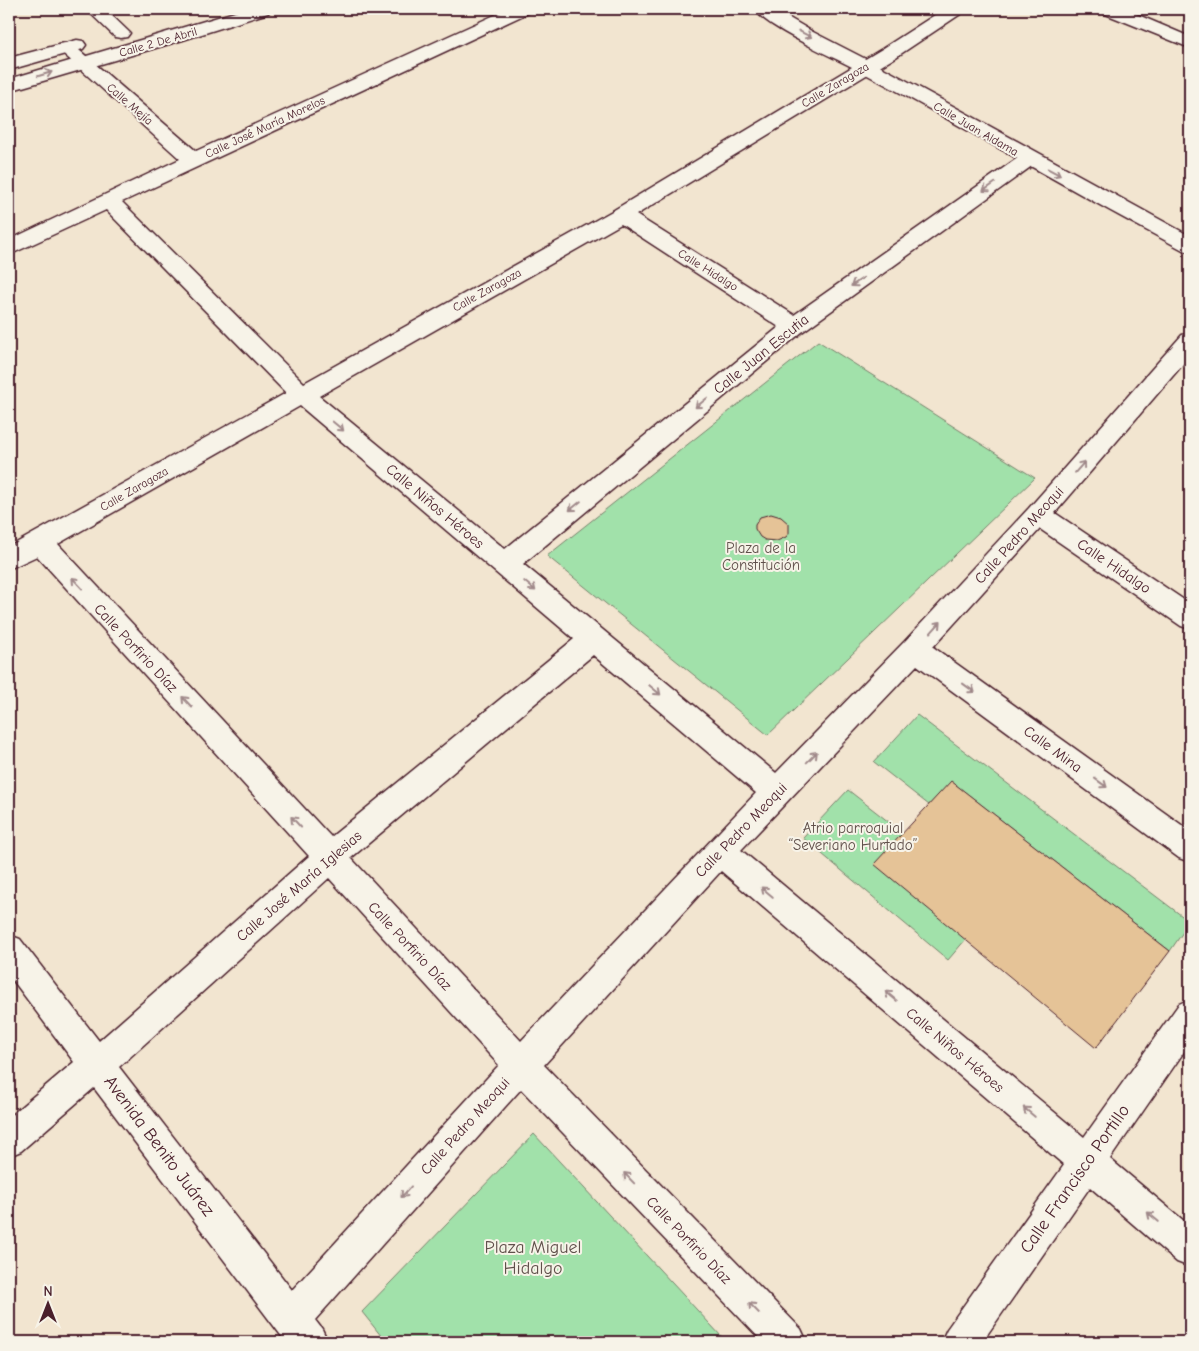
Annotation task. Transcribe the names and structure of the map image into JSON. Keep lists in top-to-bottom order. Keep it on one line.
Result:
{"streets":{"street":["Calle 2 De Abril","Calle Zaragoza","Calle Mejía","Calle José María Morelos","Calle Juan Aldama","Calle Hidalgo","Calle Juan Escutia","Calle Niños Héroes","Calle Pedro Meoqui","Calle Porfirio Díaz","Calle Mina","Calle José María Iglesias","Avenida Benito Juárez","Calle Francisco Portillo"]},"crossings":[["Calle 2 De Abril","Calle Mejía"],["Calle Zaragoza","Calle Juan Aldama"],["Calle Zaragoza","Calle Hidalgo"],["Calle Zaragoza","Calle Niños Héroes"],["Calle Zaragoza","Calle Porfirio Díaz"],["Calle Mejía","Calle José María Morelos"],["Calle José María Morelos","Calle Niños Héroes"],["Calle Juan Aldama","Calle Juan Escutia"],["Calle Hidalgo","Calle Juan Escutia"],["Calle Hidalgo","Calle Pedro Meoqui"],["Calle Juan Escutia","Calle Niños Héroes"],["Calle Niños Héroes","Calle Pedro Meoqui"],["Calle Niños Héroes","Calle José María Iglesias"],["Calle Niños Héroes","Calle Francisco Portillo"],["Calle Pedro Meoqui","Calle Porfirio Díaz"],["Calle Pedro Meoqui","Calle Mina"],["Calle Pedro Meoqui","Avenida Benito Juárez"],["Calle Porfirio Díaz","Calle José María Iglesias"],["Calle José María Iglesias","Avenida Benito Juárez"]],"one_way":["Calle Juan Aldama","Calle Juan Escutia","Calle Porfirio Díaz","Calle Mina"],"parks":["Plaza de la Constitución","Atrio parroquial “Severiano Hurtado”","Plaza Miguel Hidalgo"],"north":"top"}
